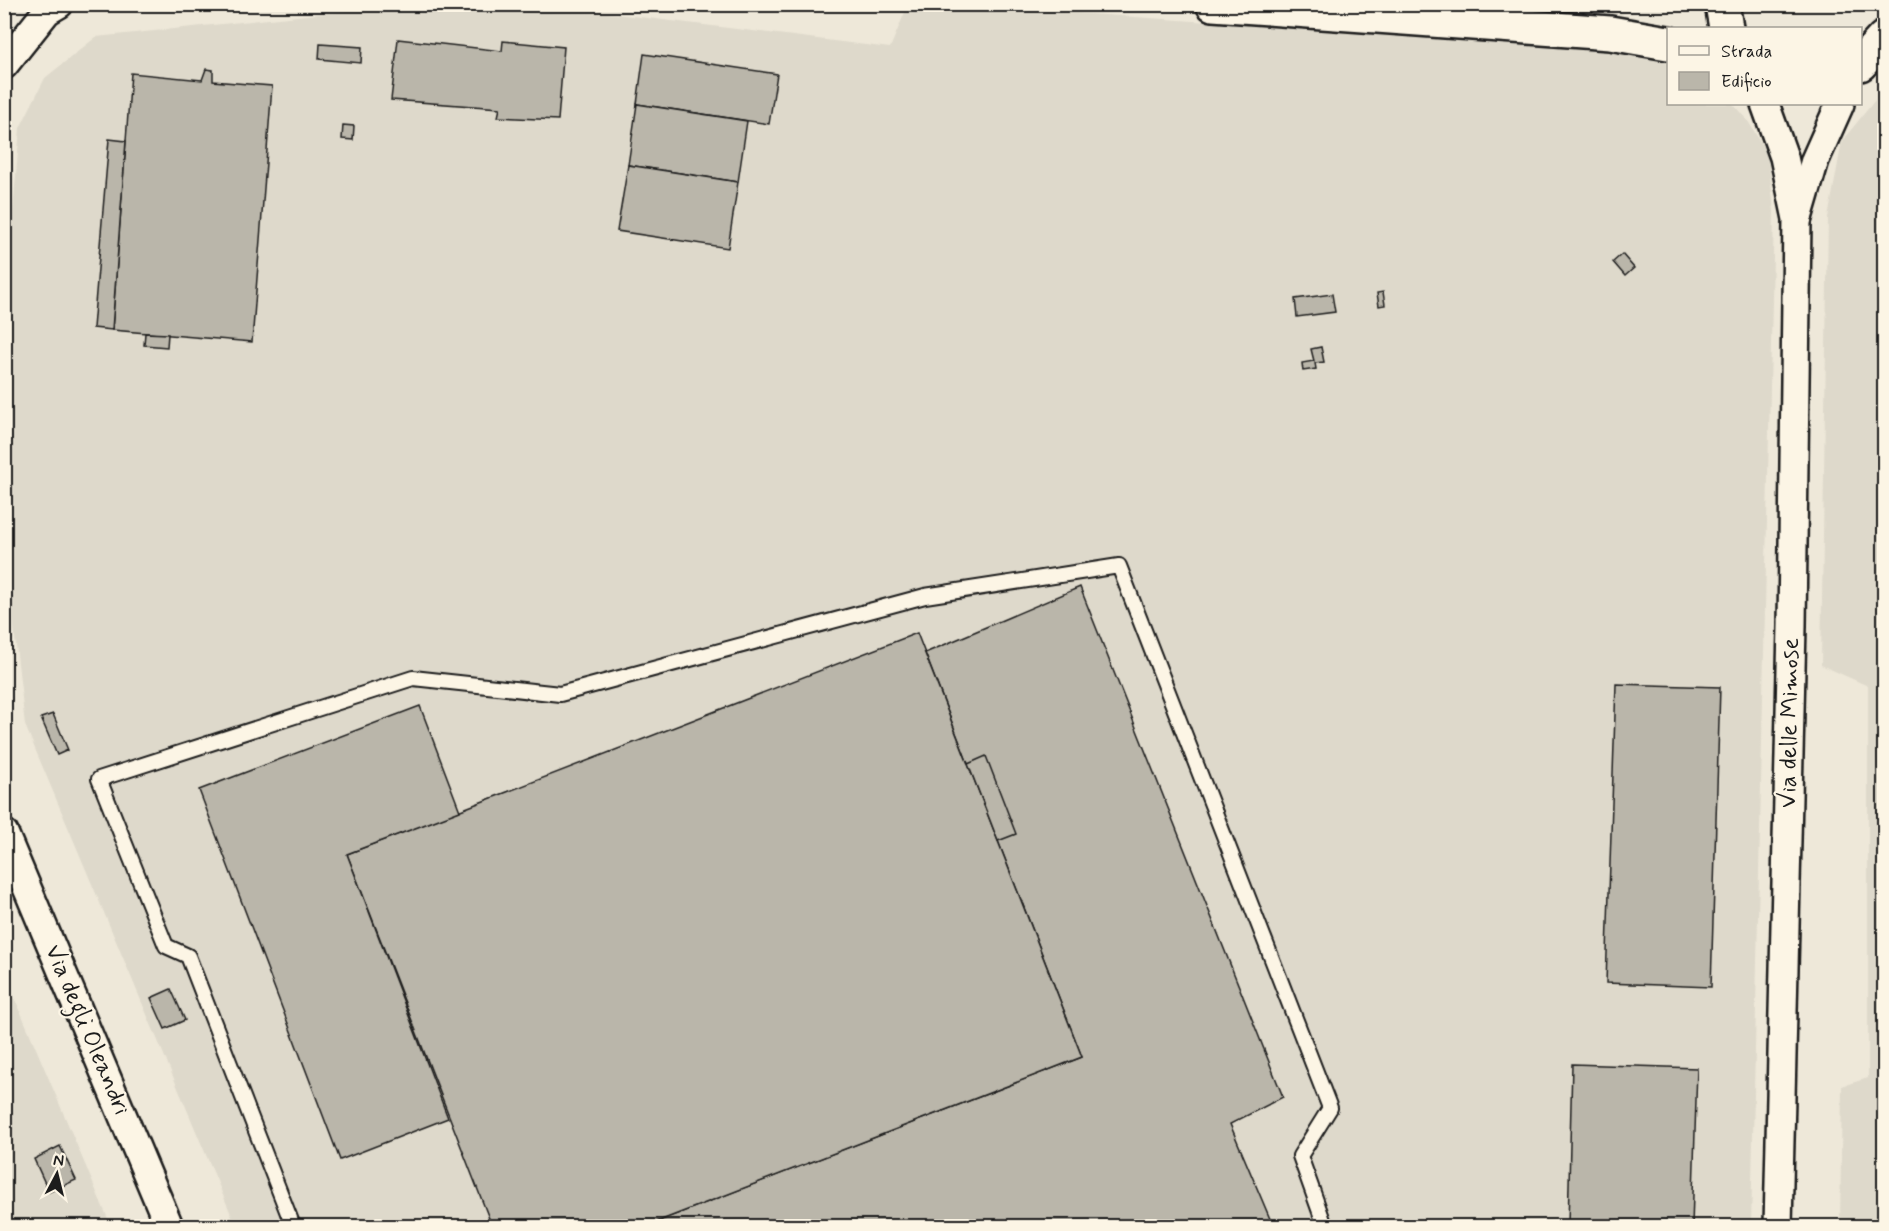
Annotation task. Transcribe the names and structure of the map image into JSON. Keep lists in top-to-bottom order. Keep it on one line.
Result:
{"streets":{"street":["Via delle Mimose","Via degli Oleandri"]},"legend":["Strada","Edificio"],"north":"top"}
